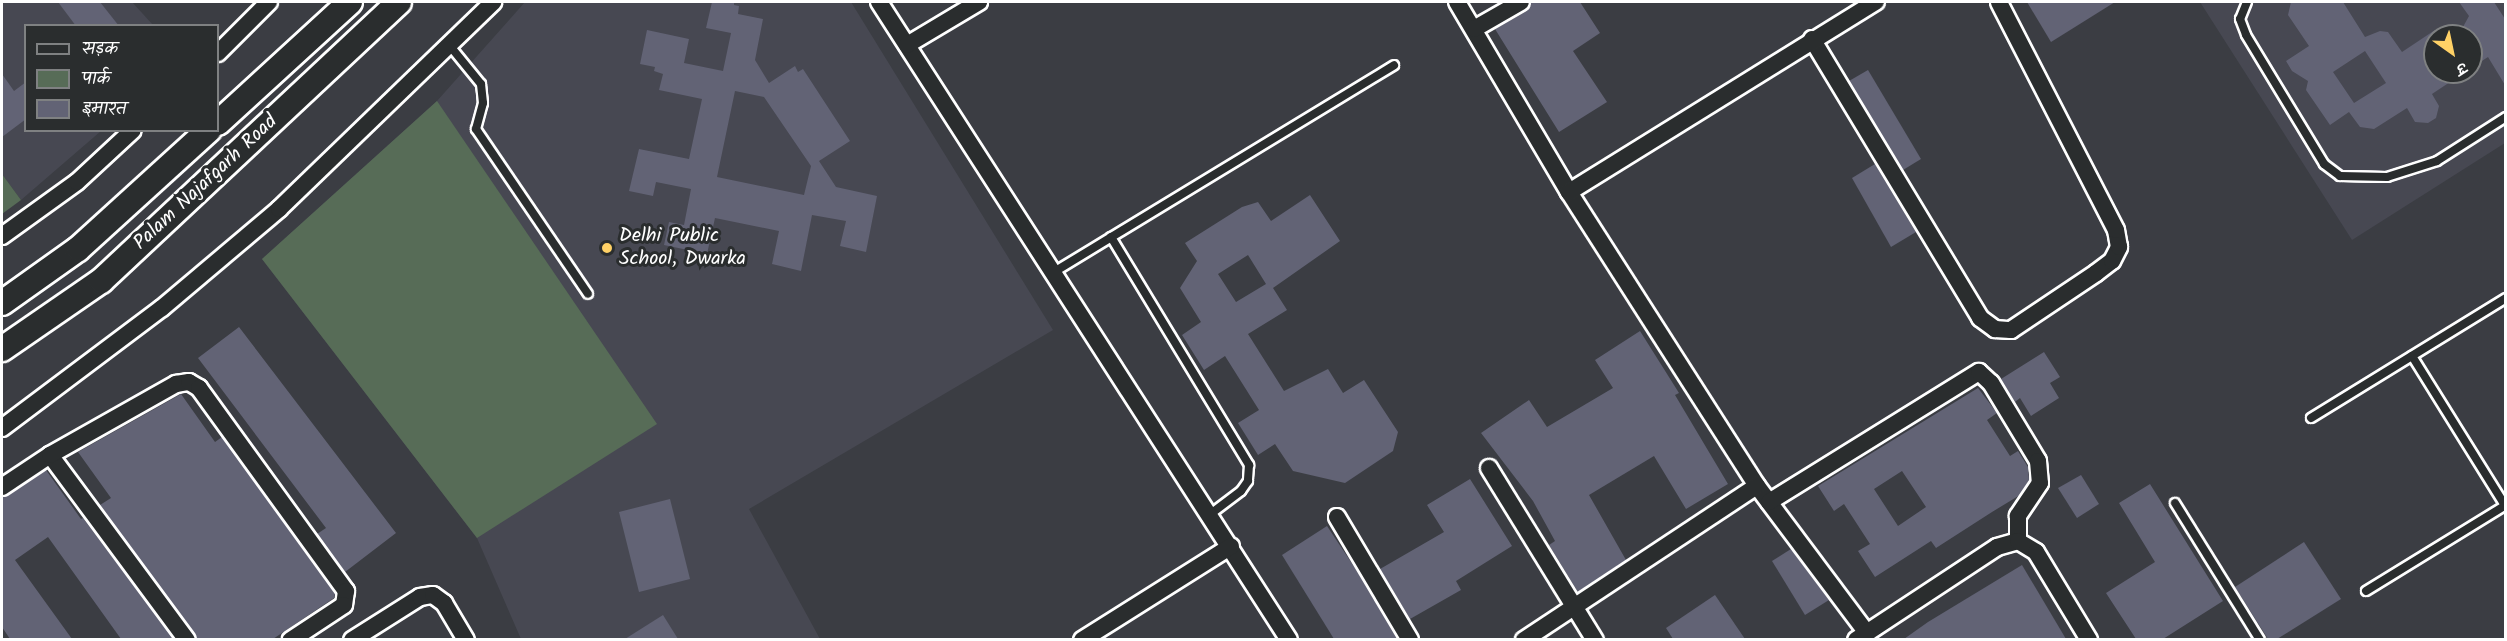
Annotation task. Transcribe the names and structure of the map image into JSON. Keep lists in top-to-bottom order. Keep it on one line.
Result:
{"streets":{"main road":["Palam Najafgarh Road"]},"places":["Delhi Public School, Dwarka"],"legend":["सड़क","पार्क","इमारत"],"north":"bottom right"}
